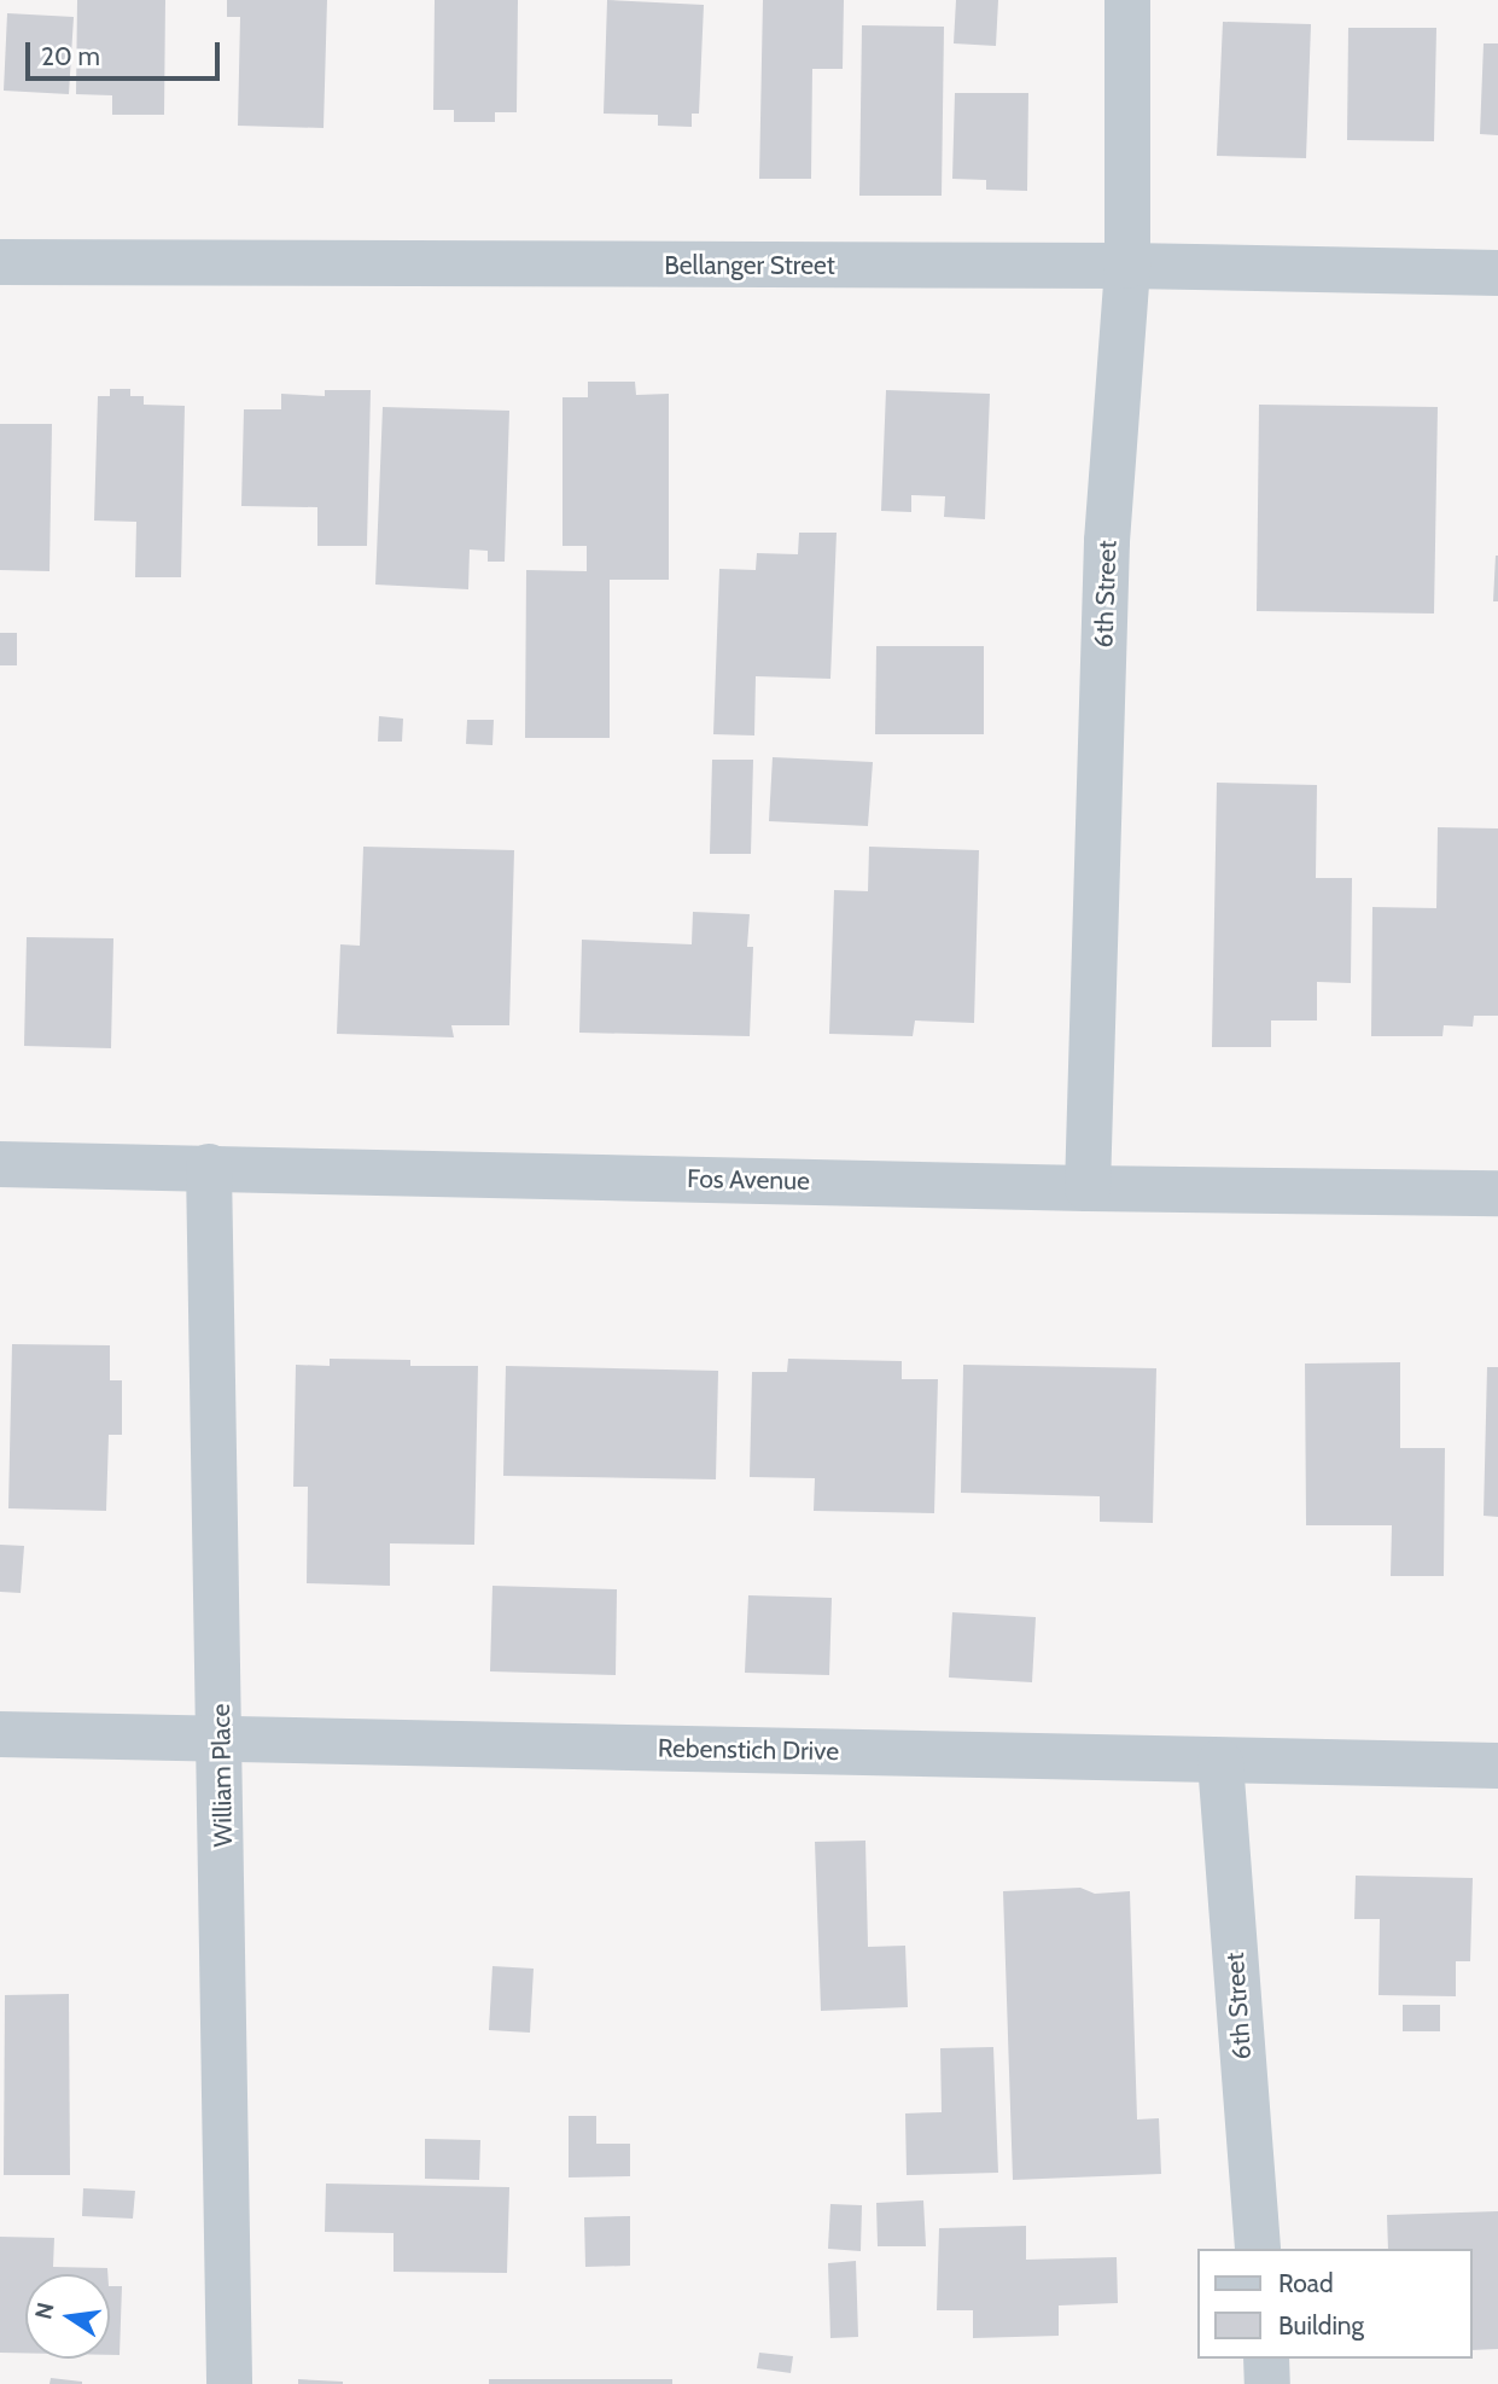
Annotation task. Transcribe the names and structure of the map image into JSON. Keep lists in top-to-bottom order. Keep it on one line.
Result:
{"streets":{"street":["Bellanger Street","6th Street","Fos Avenue","Rebenstich Drive","William Place"]},"crossings":[["Bellanger Street","6th Street"],["6th Street","Fos Avenue"],["6th Street","Rebenstich Drive"],["Fos Avenue","William Place"],["Rebenstich Drive","William Place"]],"legend":["Road","Building"],"scale_bar":"20 m","north":"left"}
